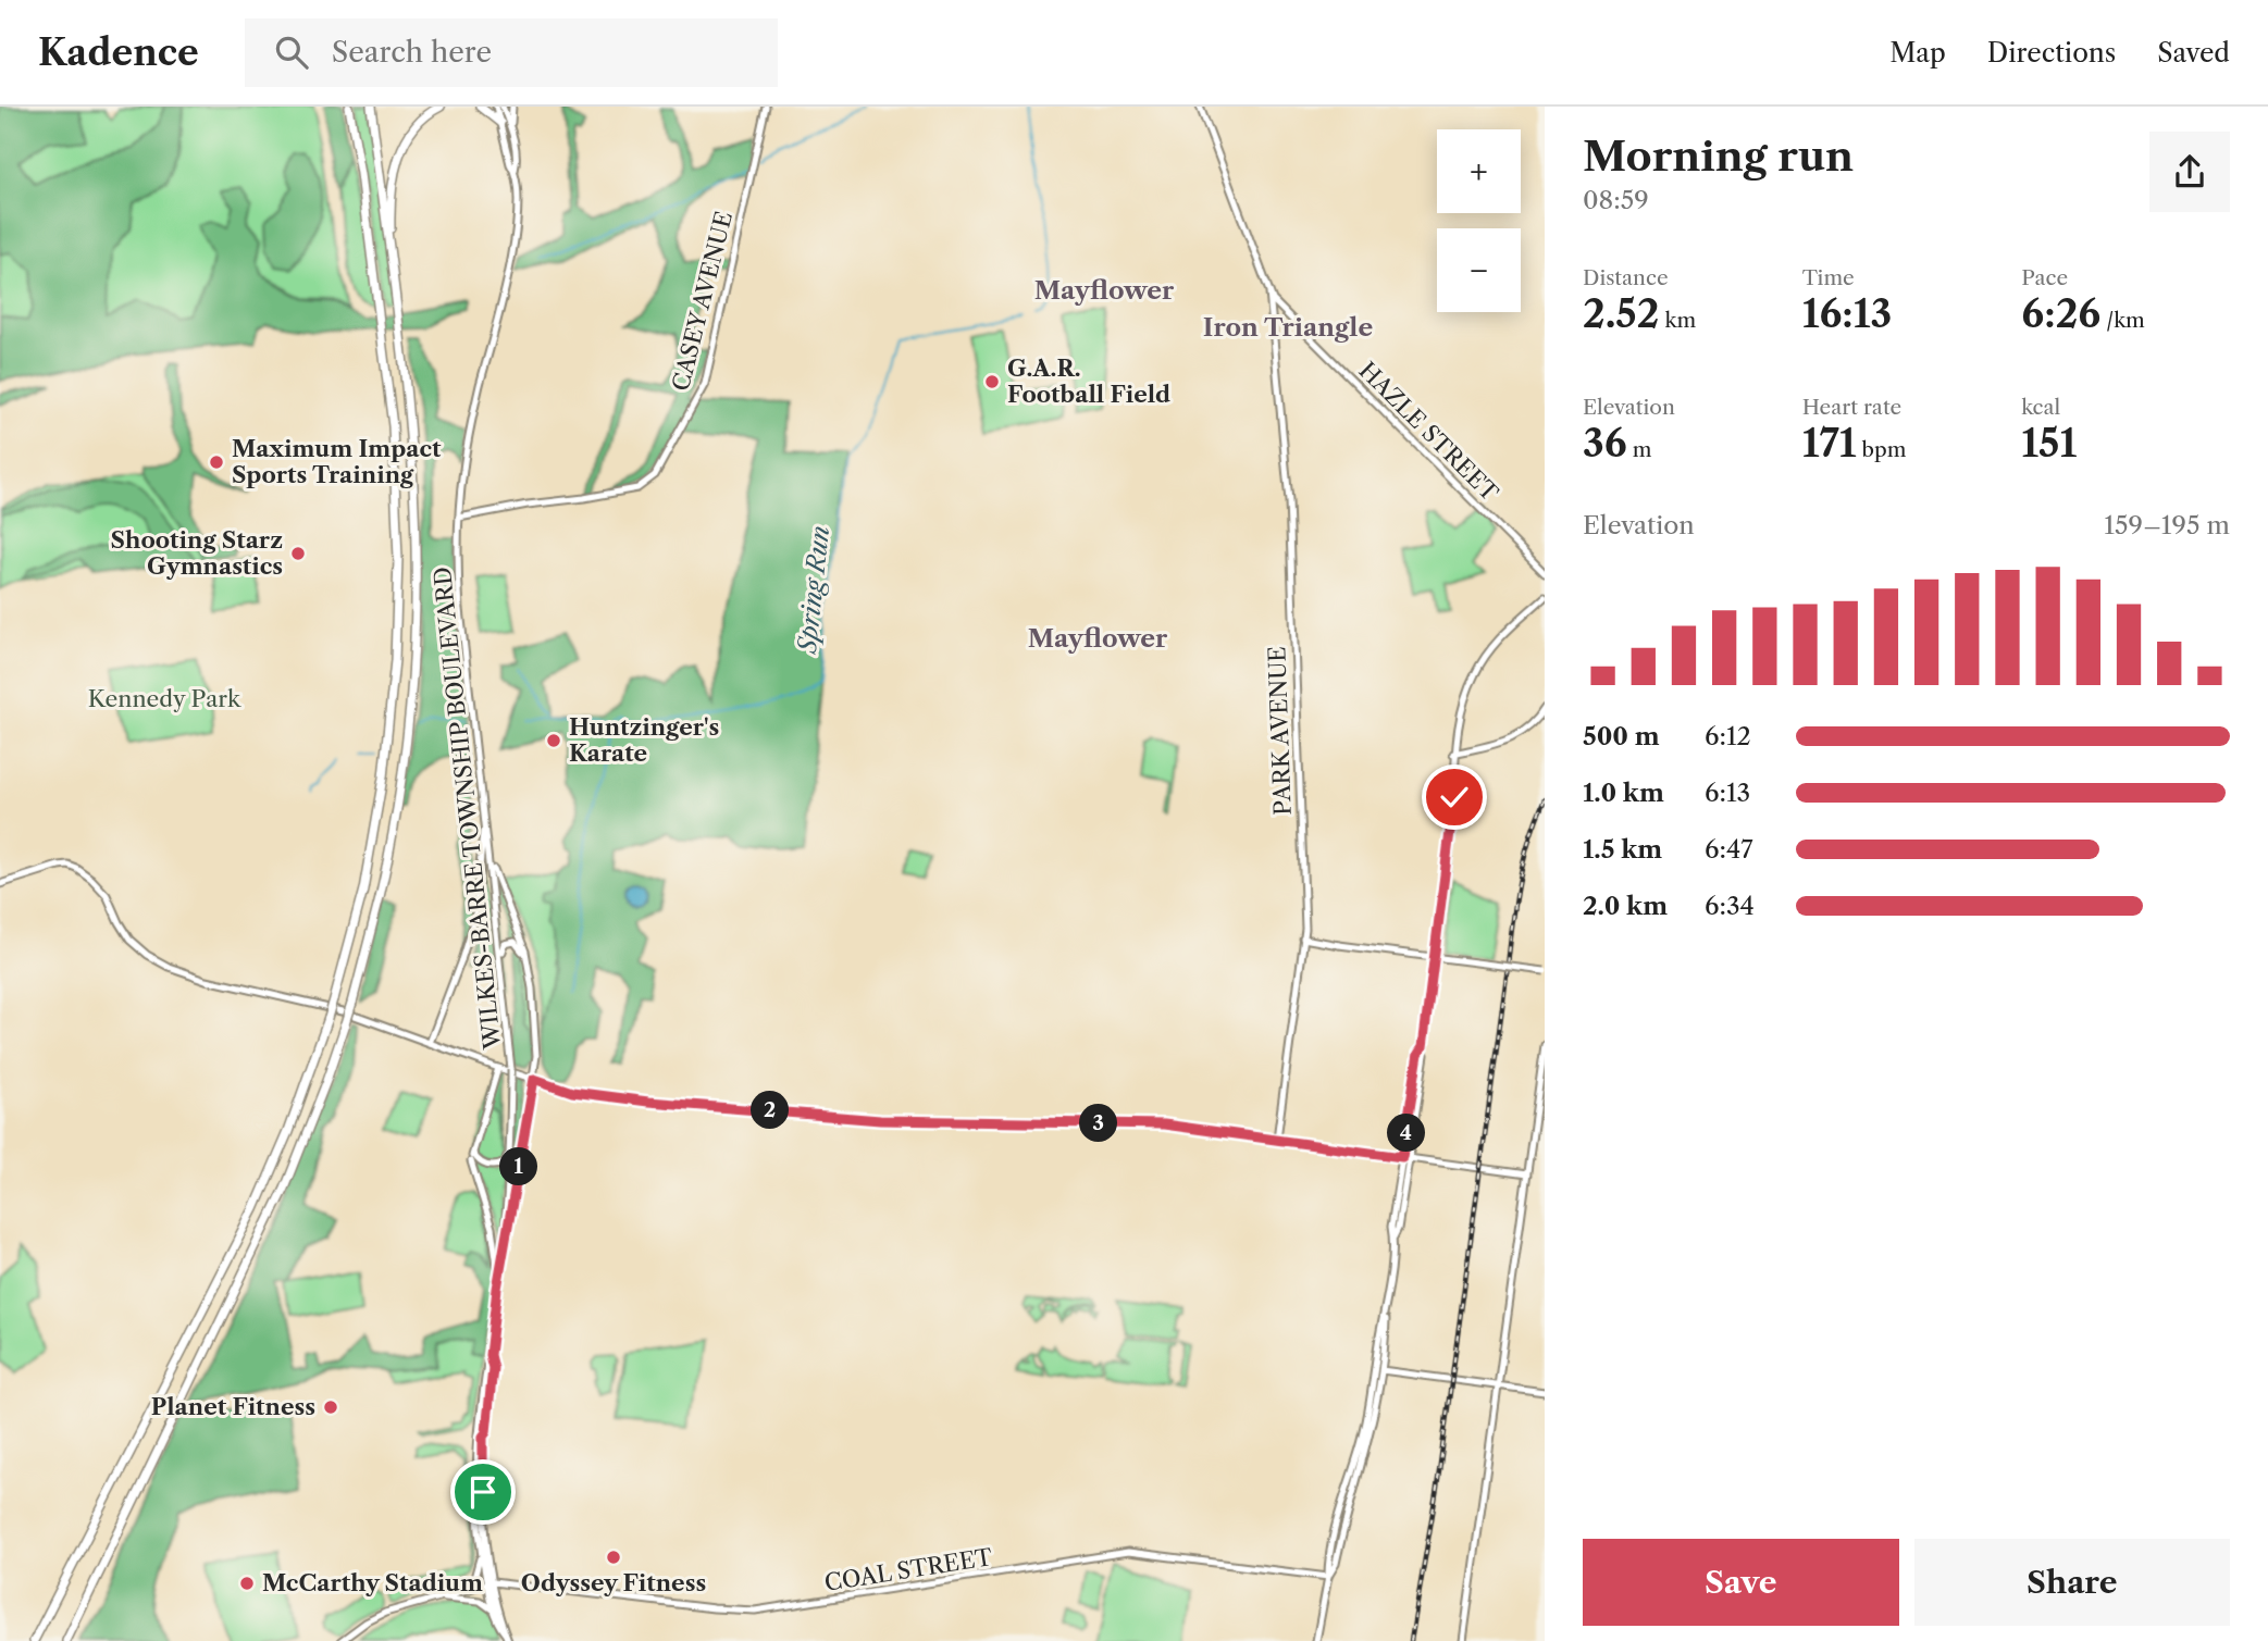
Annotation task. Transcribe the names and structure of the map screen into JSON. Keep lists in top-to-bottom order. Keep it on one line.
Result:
{"streets":{"main road":["CASEY AVENUE","HAZLE STREET","PARK AVENUE","WILKES-BARRE TOWNSHIP BOULEVARD","COAL STREET"]},"crossings":[["CASEY AVENUE","WILKES-BARRE TOWNSHIP BOULEVARD"],["HAZLE STREET","PARK AVENUE"],["WILKES-BARRE TOWNSHIP BOULEVARD","COAL STREET"]],"districts":["Mayflower","Iron Triangle","Mayflower"],"water":["Spring Run"],"parks":["Kennedy Park"],"places":["G.A.R. Football Field","Maximum Impact Sports Training","Shooting Starz Gymnastics","Huntzinger's Karate","Planet Fitness","Odyssey Fitness","McCarthy Stadium"],"page":{"header":"Kadence","search":"Search here","nav":["Map","Directions","Saved"],"heading":["Morning run","08:59"],"map_buttons":["+","−"],"stats":[["Distance","2.52 km"],["Time","16:13"],["Pace","6:26 /km"],["Elevation","36 m"],["Heart rate","171 bpm"],["kcal","151"]],"chart":["Elevation","159–195 m"],"list":[{"name":"500 m","note":"6:12"},{"name":"1.0 km","note":"6:13"},{"name":"1.5 km","note":"6:47"},{"name":"2.0 km","note":"6:34"}],"pins":["2","3","4","1"],"buttons":["Save","Share"]}}
